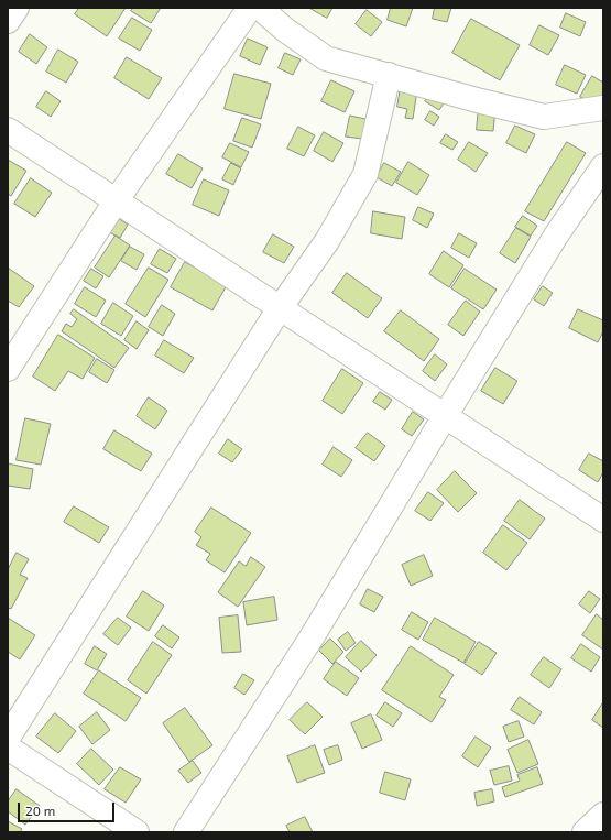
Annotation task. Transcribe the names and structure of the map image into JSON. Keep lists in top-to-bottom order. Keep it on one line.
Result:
{"scale_bar":"20 m"}
